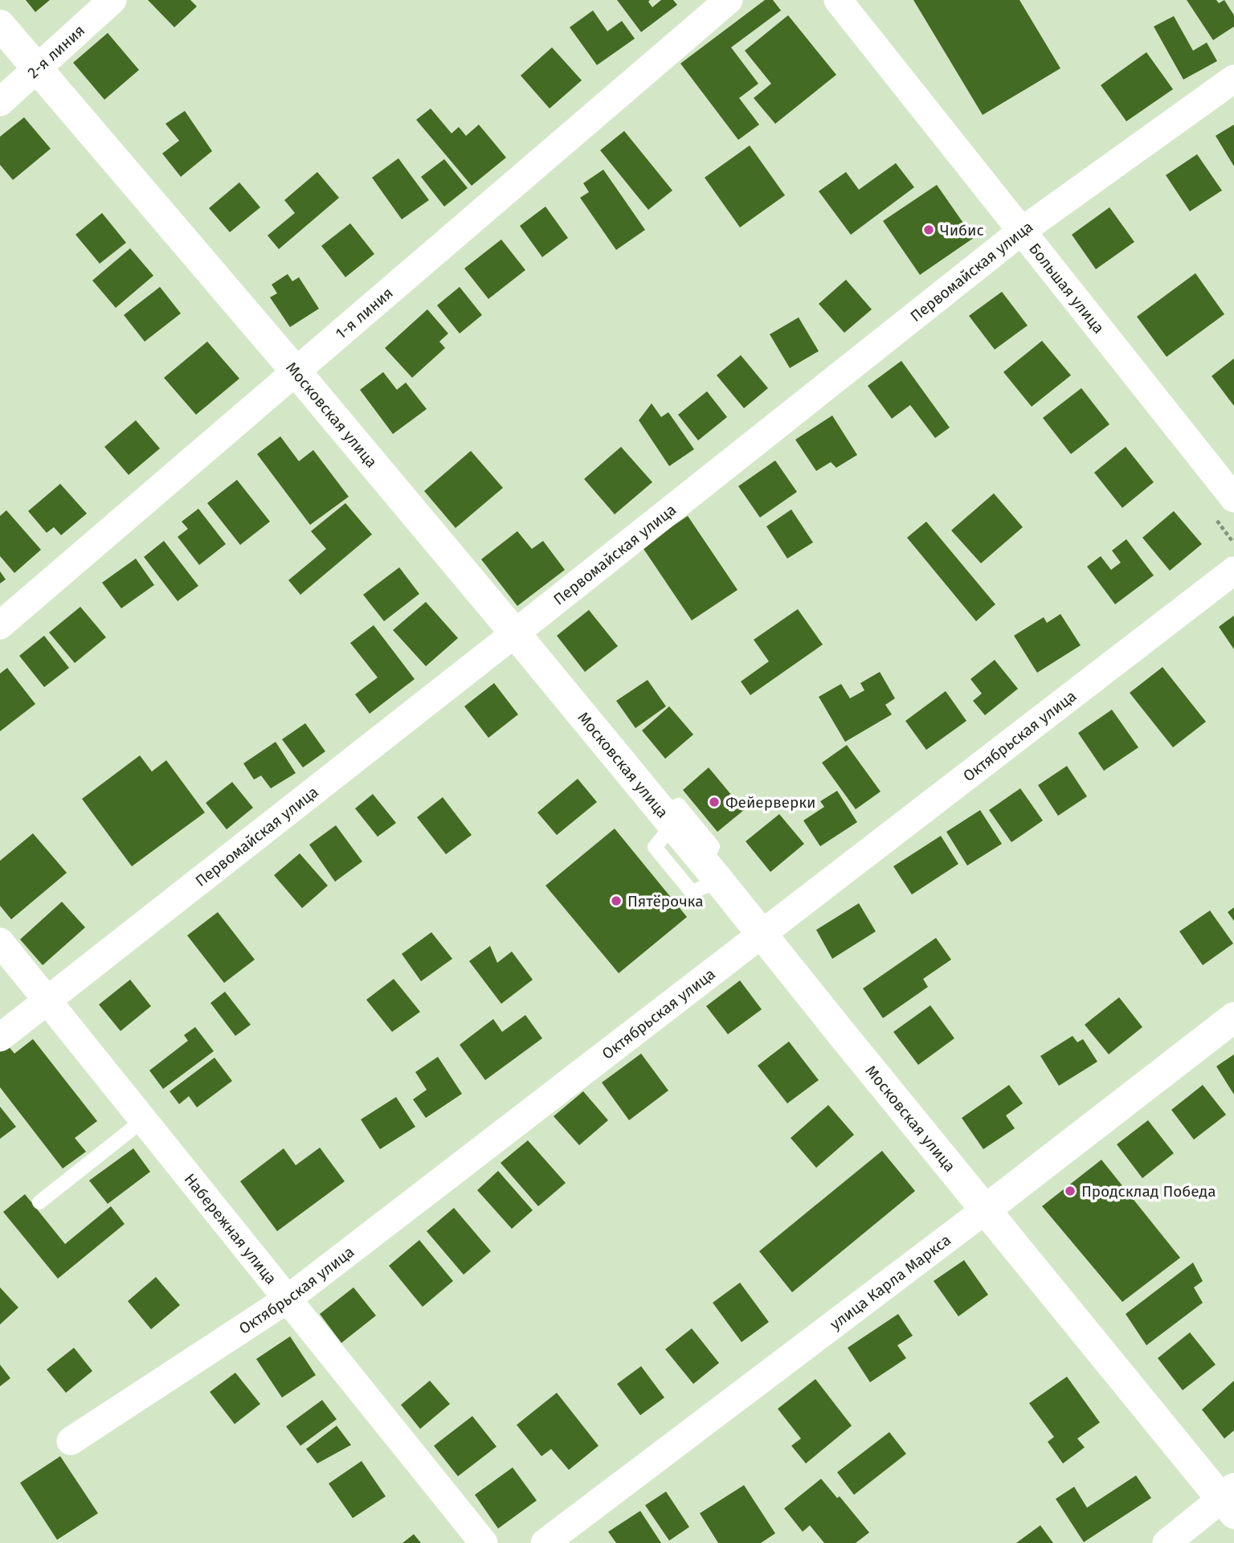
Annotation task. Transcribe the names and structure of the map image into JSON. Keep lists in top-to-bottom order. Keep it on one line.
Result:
{"streets":{"street":["2-я линия","Первомайская улица","Большая улица","1-я линия","Московская улица","Октябрьская улица","Набережная улица","улица Карла Маркса"]},"crossings":[["2-я линия","Московская улица"],["Первомайская улица","Большая улица"],["Первомайская улица","Московская улица"],["Первомайская улица","Набережная улица"],["1-я линия","Московская улица"],["Московская улица","Октябрьская улица"],["Московская улица","улица Карла Маркса"],["Октябрьская улица","Набережная улица"]],"places":["Чибис","Фейерверки","Пятёрочка","Продсклад Победа"]}
